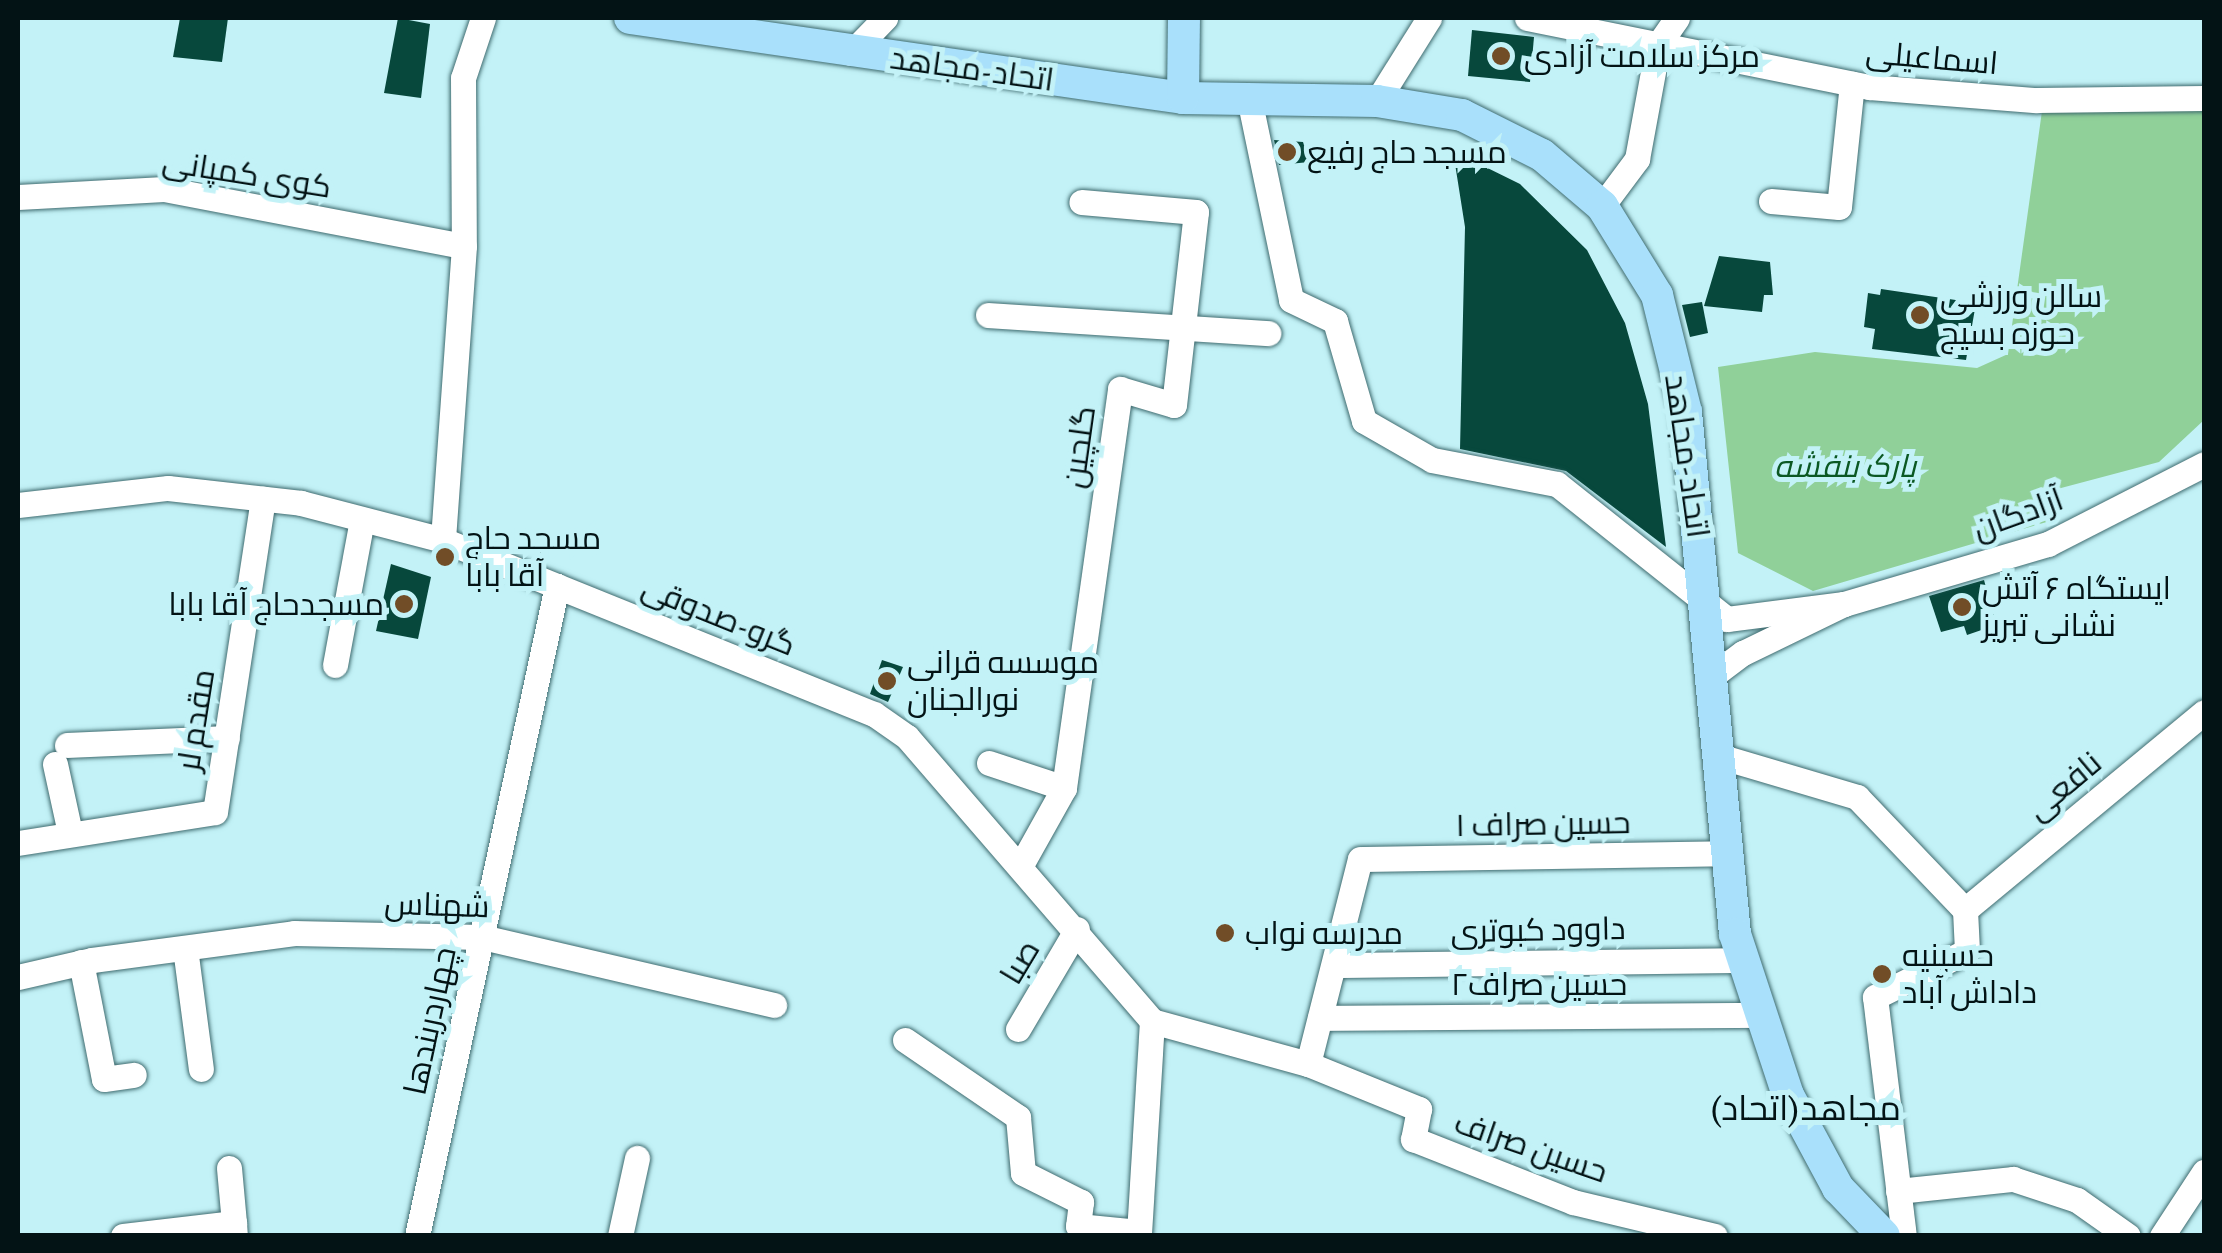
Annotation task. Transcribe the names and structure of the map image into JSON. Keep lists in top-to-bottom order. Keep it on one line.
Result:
{"streets":{"main road":["اتحاد-مجاهد"],"street":["اسماعیلی","کوی کمپانی","گلچین","آزادگان","گرو-صدوقی","مقدم لر","نافعی","حسین صراف ۱","شهناس","داوود کبوتری","صبا","حسین صراف۲","چهاردربندها","حسین صراف"]},"crossings":[["اتحاد-مجاهد","حسین صراف ۱"],["اتحاد-مجاهد","داوود کبوتری"],["اتحاد-مجاهد","حسین صراف۲"],["گلچین","گرو-صدوقی"],["گرو-صدوقی","مقدم لر"],["گرو-صدوقی","صبا"],["گرو-صدوقی","چهاردربندها"],["گرو-صدوقی","حسین صراف"],["حسین صراف ۱","داوود کبوتری"],["شهناس","چهاردربندها"]],"districts":["مجاهد(اتحاد)"],"parks":["پارک بنفشه"],"places":["مرکز سلامت آزادی","مسجد حاج رفیع","سالن ورزشی حوزه بسیج","مسجد حاج آقا بابا","مسجدحاج آقا بابا","ایستگاه ۶ آتش نشانی تبریز","موسسه قرانی نورالجنان","مدرسه نواب","حسینیه داداش آباد"]}
